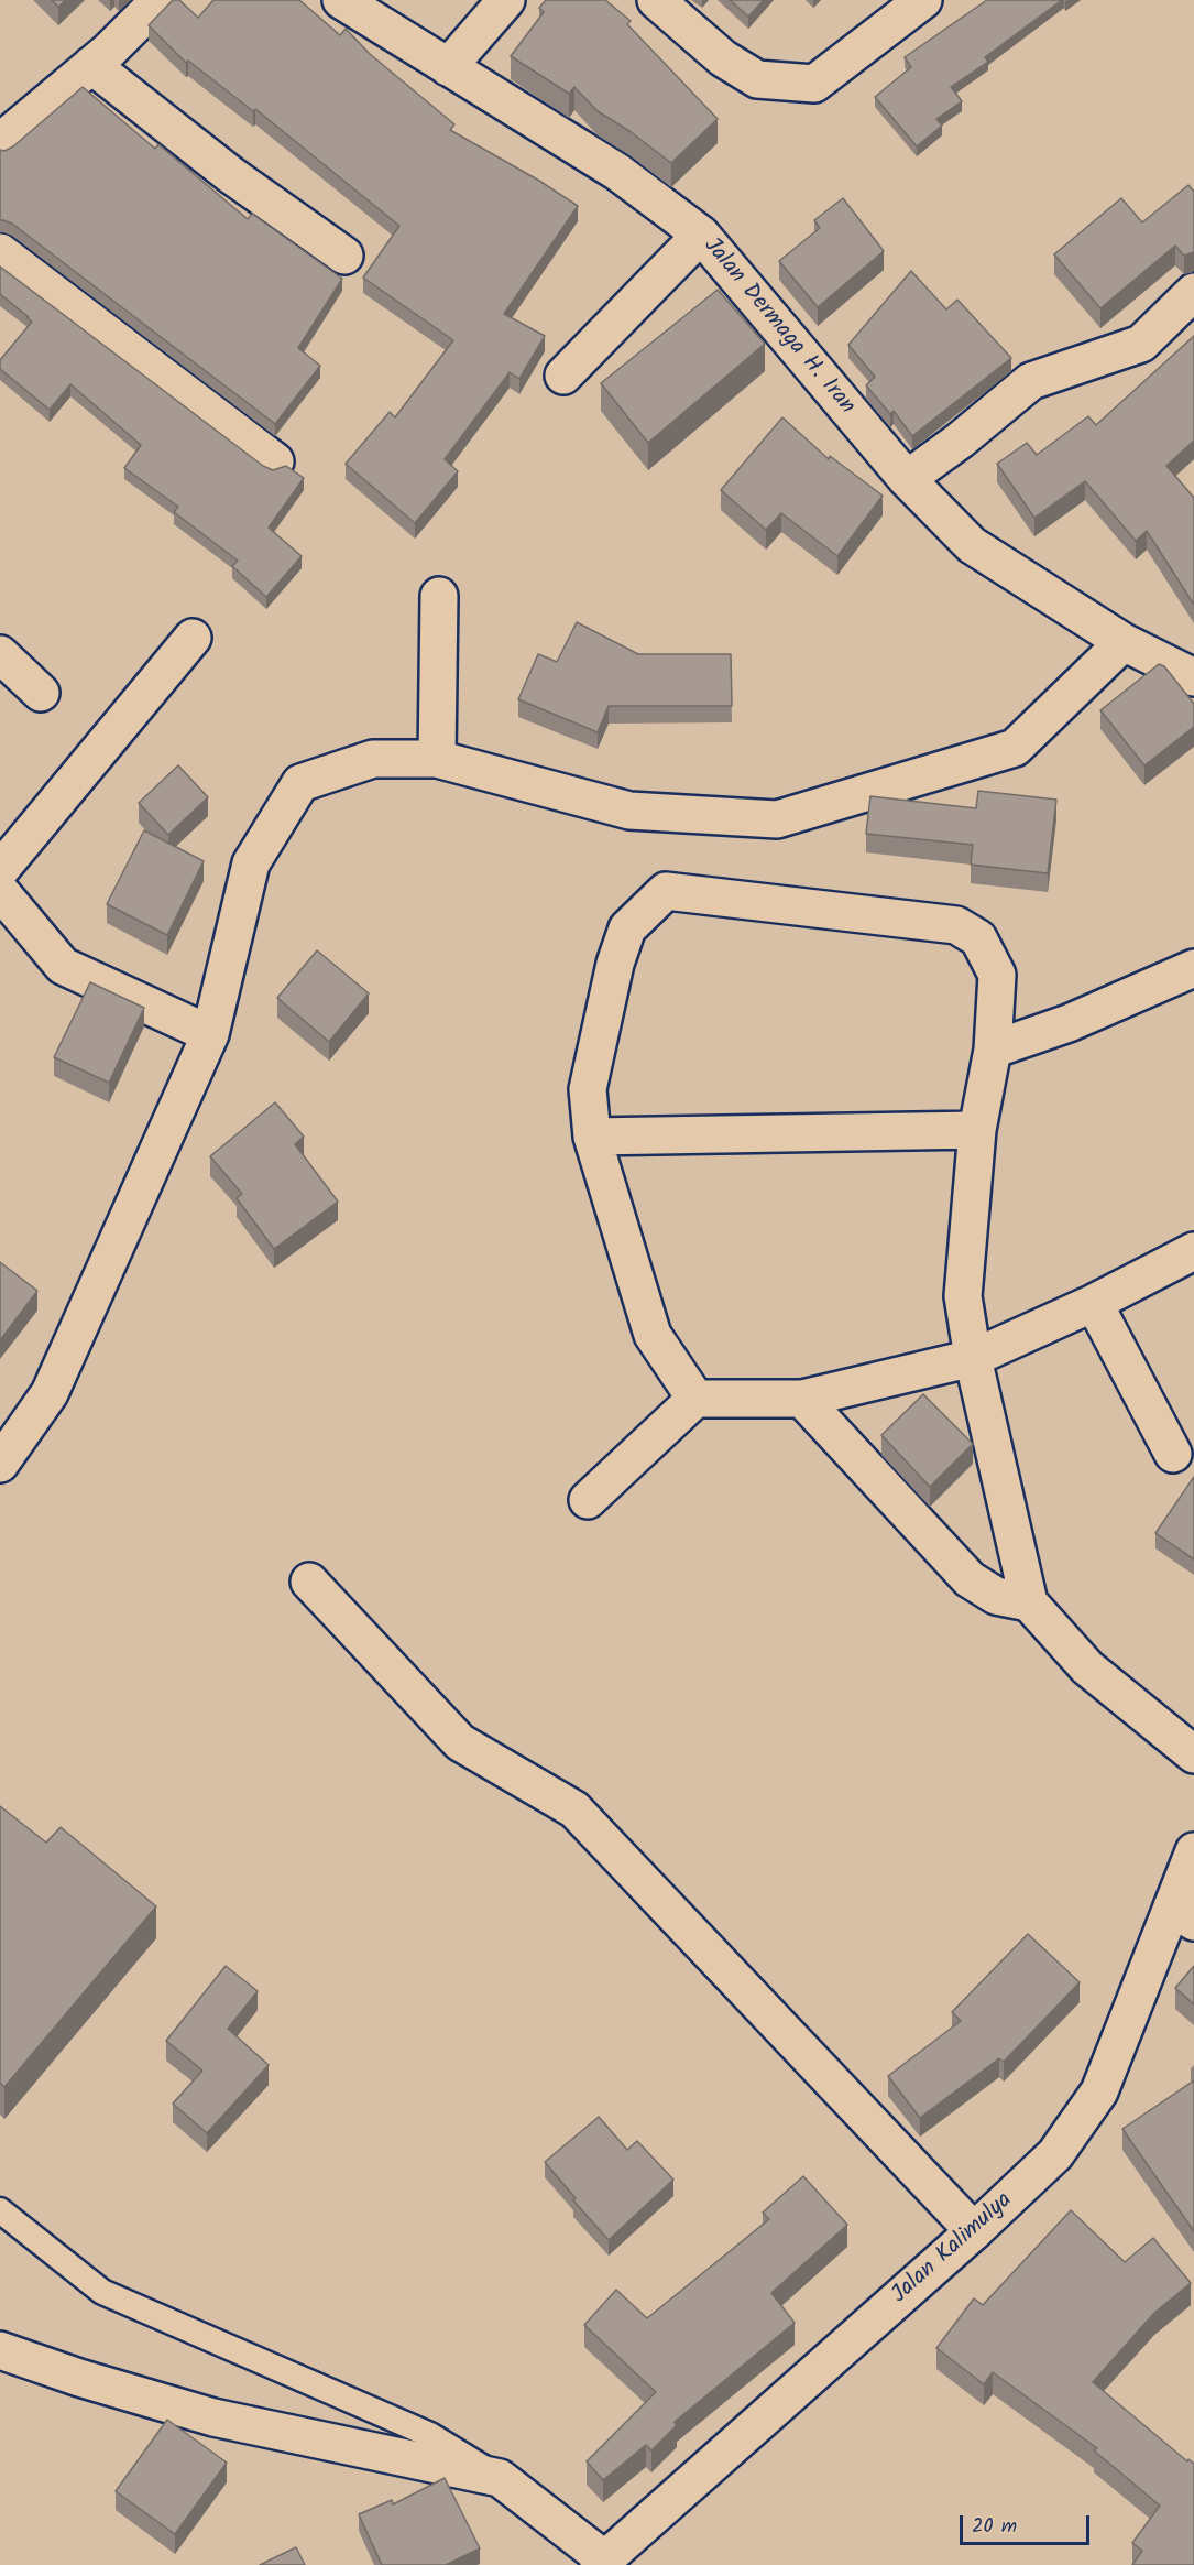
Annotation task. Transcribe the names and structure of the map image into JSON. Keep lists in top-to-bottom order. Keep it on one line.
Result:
{"streets":{"street":["Jalan Dermaga H. Iran","Jalan Kalimulya"]},"scale_bar":"20 m"}
